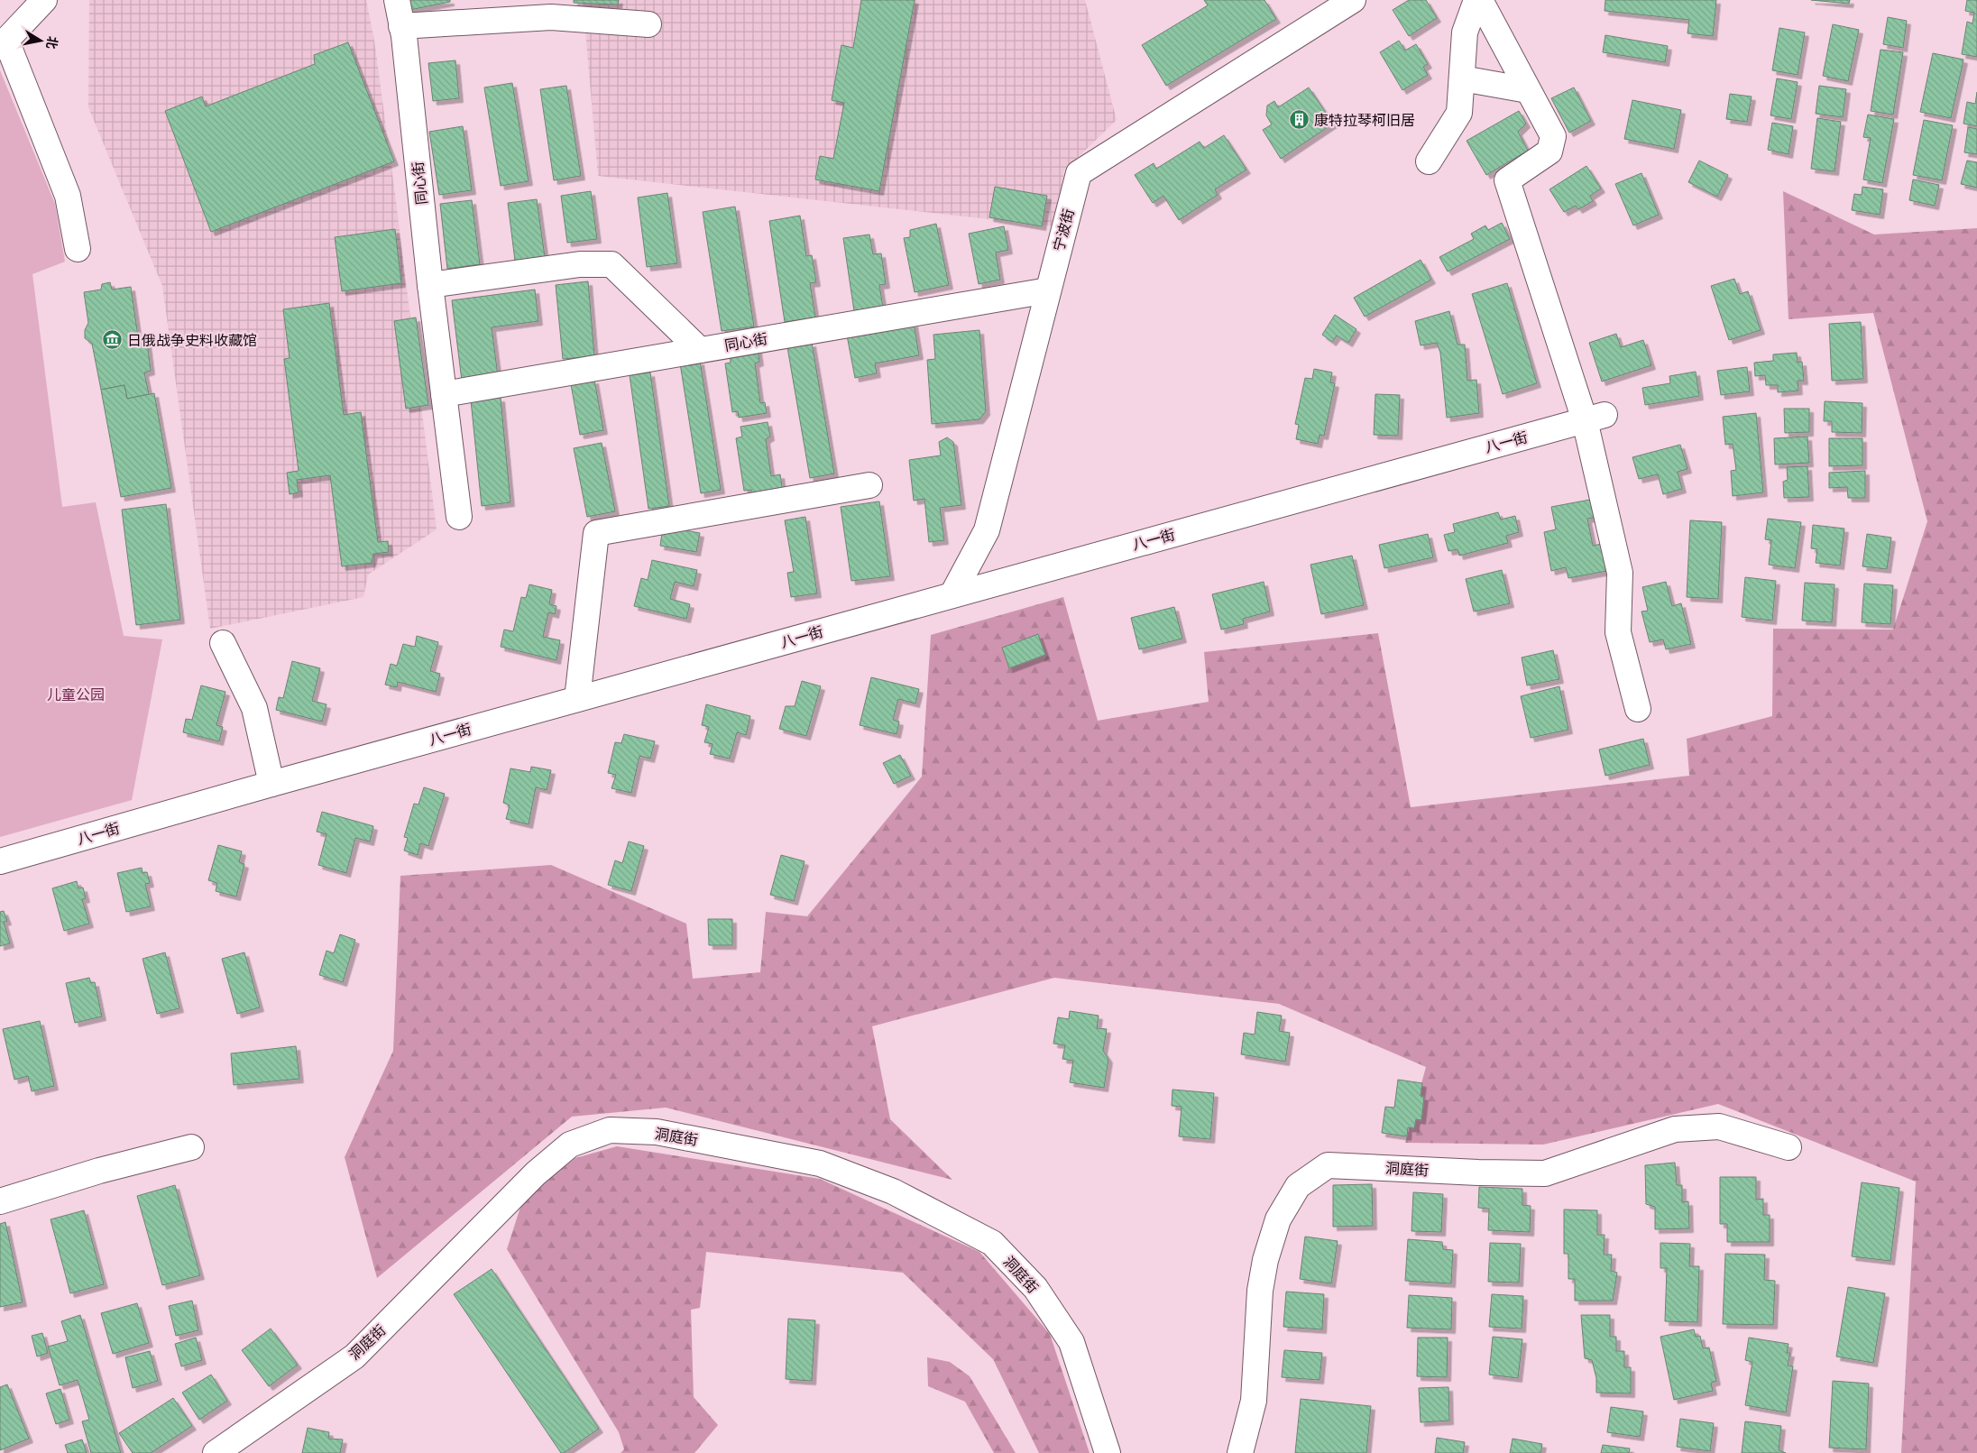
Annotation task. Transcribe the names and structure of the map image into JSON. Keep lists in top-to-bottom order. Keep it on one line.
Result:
{"streets":{"street":["同心街","宁波街","八一街","洞庭街"]},"crossings":[["同心街","宁波街"],["宁波街","八一街"]],"parks":["儿童公园"],"places":{"building":["康特拉琴柯旧居"],"museum":["日俄战争史料收藏馆"]},"north":"right"}
